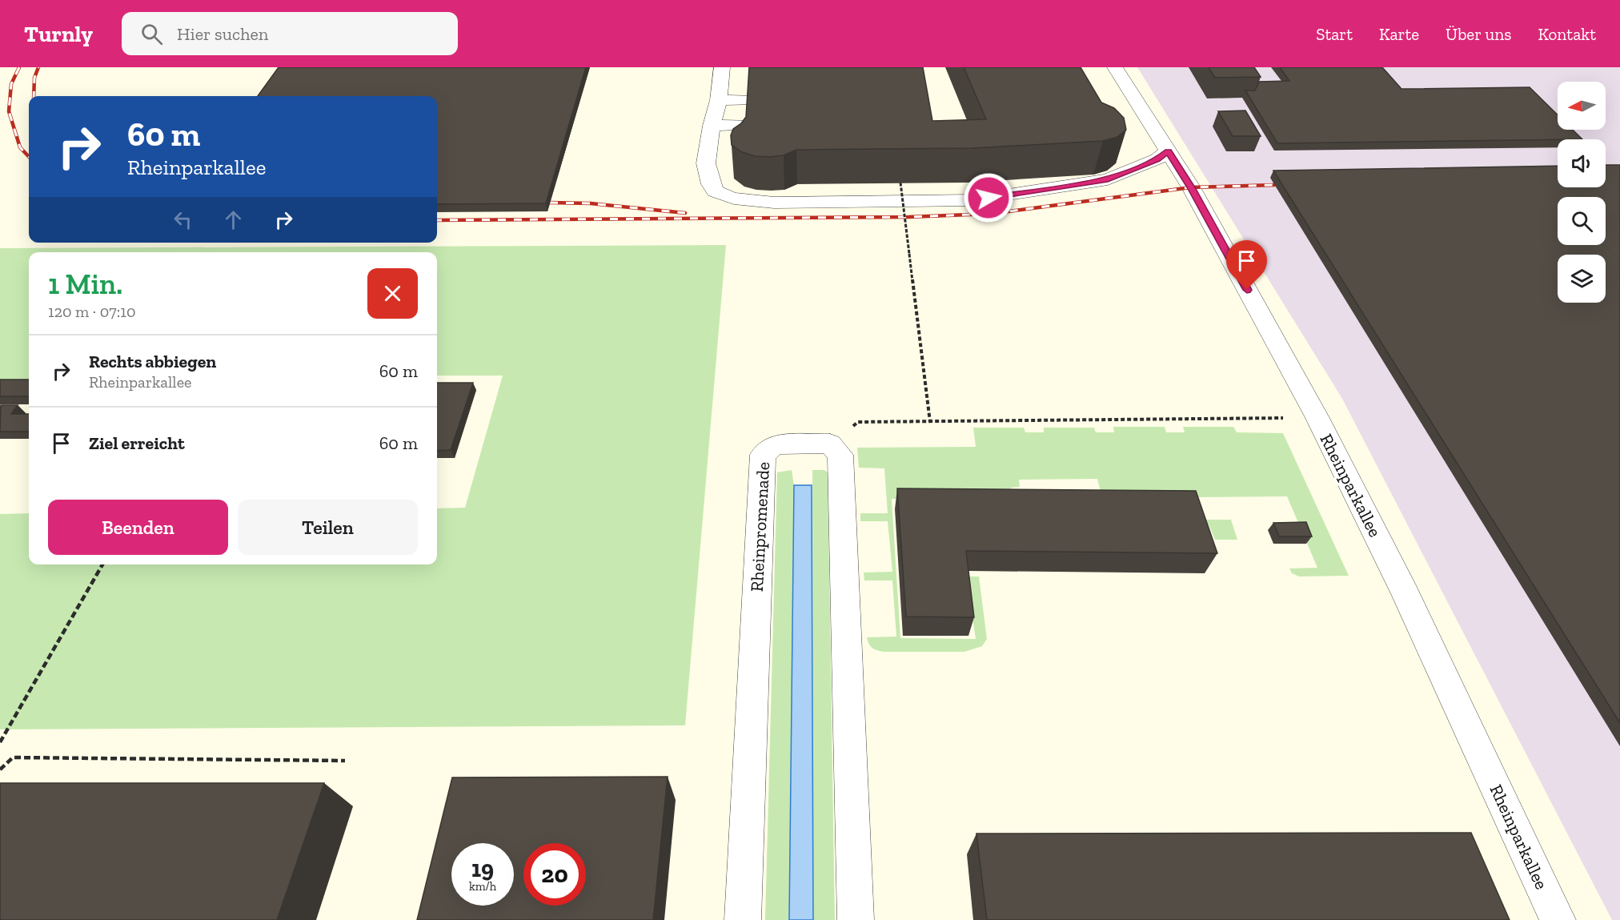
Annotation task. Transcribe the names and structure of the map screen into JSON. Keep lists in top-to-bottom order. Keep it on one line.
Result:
{"streets":{"street":["Rheinparkallee","Rheinpromenade"]},"north":"left","page":{"header":"Turnly","search":"Hier suchen","nav":["Start","Karte","Über uns","Kontakt"],"turn":["60 m","Rheinparkallee"],"heading":["1 Min.","120 m · 07:10"],"list":[{"name":"Rechts abbiegen","note":"Rheinparkallee","value":"60 m"},{"name":"Ziel erreicht","value":"60 m"}],"buttons":["Beenden","Teilen"],"speed":"19 km/h","limit":"20"}}
